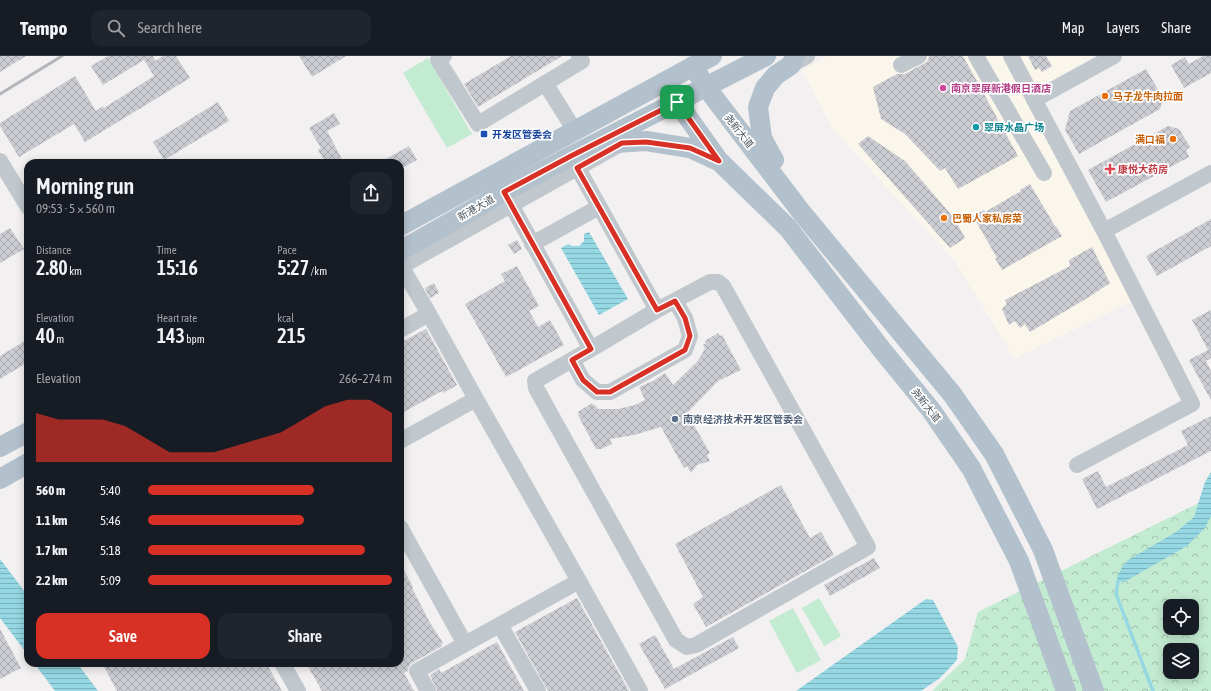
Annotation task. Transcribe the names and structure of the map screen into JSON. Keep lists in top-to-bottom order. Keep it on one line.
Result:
{"streets":{"main road":["尧新大道","新港大道"]},"crossings":[["尧新大道","新港大道"]],"places":{"other":["南京翠屏新港假日酒店","马子龙牛肉拉面","翠屏水晶广场","满口福","巴蜀人家私房菜","南京经济技术开发区管委会"],"transit":["开发区管委会"],"health":["康悦大药房"]},"page":{"header":"Tempo","search":"Search here","nav":["Map","Layers","Share"],"heading":["Morning run","09:53 · 5 × 560 m"],"stats":[["Distance","2.80 km"],["Time","15:16"],["Pace","5:27 /km"],["Elevation","40 m"],["Heart rate","143 bpm"],["kcal","215"]],"chart":["Elevation","266–274 m"],"list":[{"name":"560 m","note":"5:40"},{"name":"1.1 km","note":"5:46"},{"name":"1.7 km","note":"5:18"},{"name":"2.2 km","note":"5:09"}],"buttons":["Save","Share"]}}
